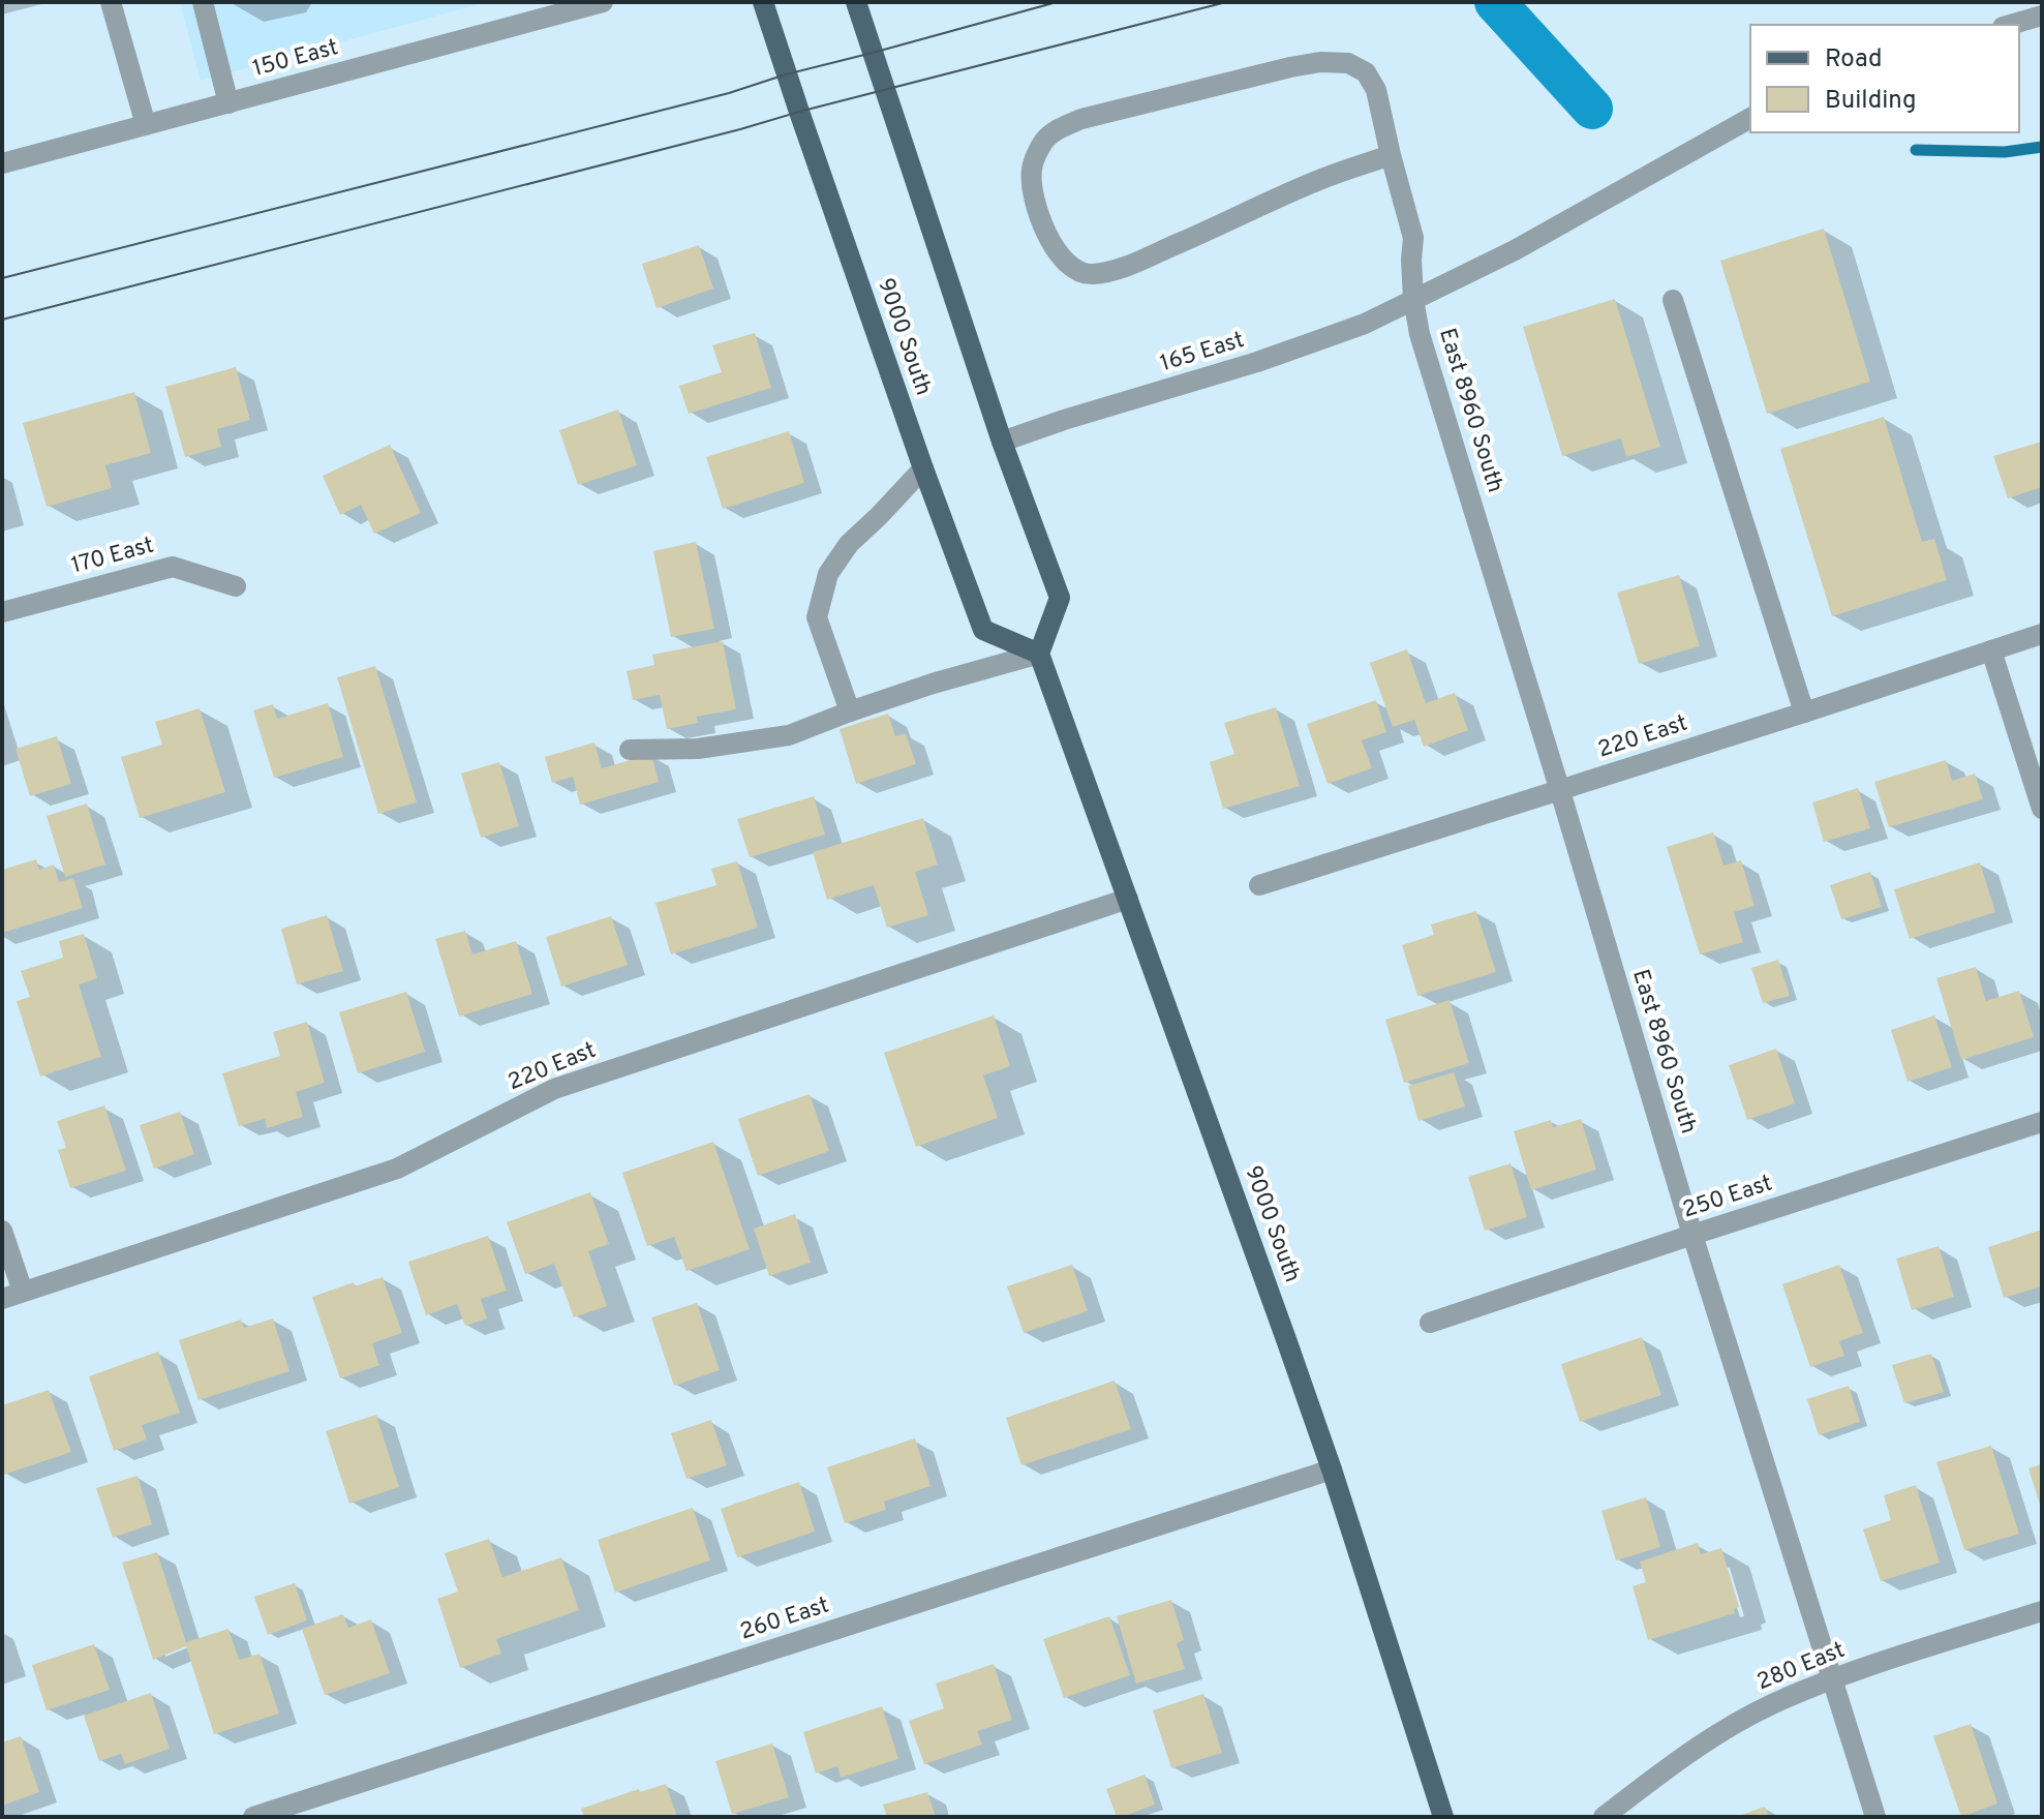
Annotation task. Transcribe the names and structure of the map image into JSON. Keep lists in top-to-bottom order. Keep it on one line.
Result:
{"streets":{"main road":["9000 South"],"street":["150 East","165 East","East 8960 South","170 East","220 East","250 East","260 East","280 East"]},"crossings":[["9000 South","220 East"],["9000 South","260 East"],["165 East","East 8960 South"],["East 8960 South","220 East"],["East 8960 South","250 East"],["East 8960 South","280 East"]],"legend":["Road","Building"]}
